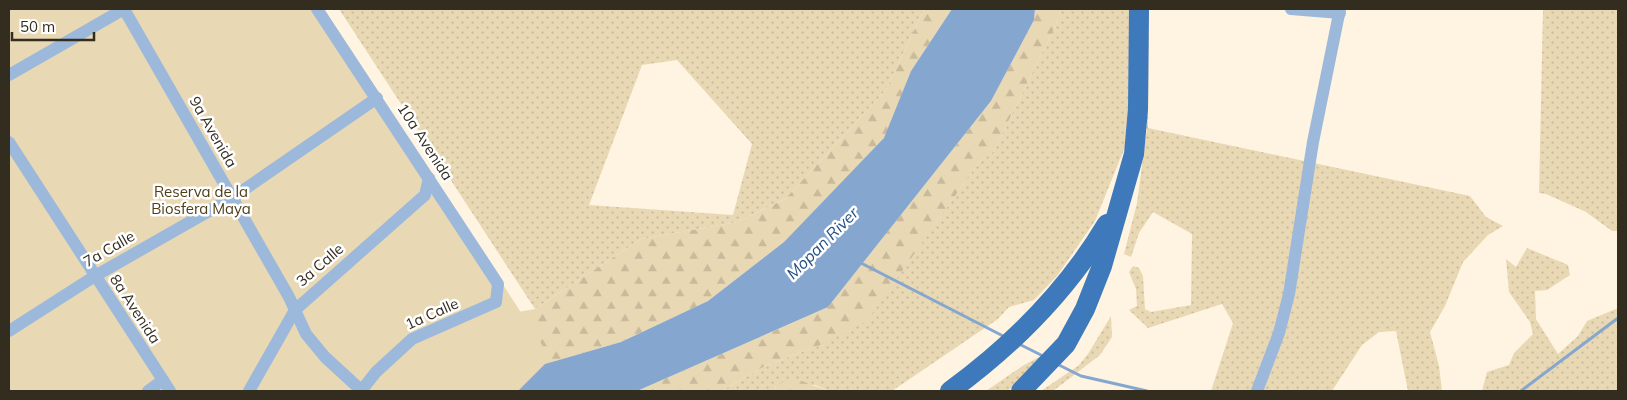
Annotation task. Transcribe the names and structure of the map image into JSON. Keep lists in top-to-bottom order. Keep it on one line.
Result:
{"streets":{"street":["9a Avenida","10a Avenida","7a Calle","3a Calle","8a Avenida","1a Calle"]},"crossings":[["9a Avenida","7a Calle"],["9a Avenida","3a Calle"],["9a Avenida","1a Calle"],["10a Avenida","7a Calle"],["10a Avenida","3a Calle"],["10a Avenida","1a Calle"],["7a Calle","8a Avenida"]],"water":["Mopan River"],"parks":["Reserva de la Biosfera Maya"],"scale_bar":"50 m"}
